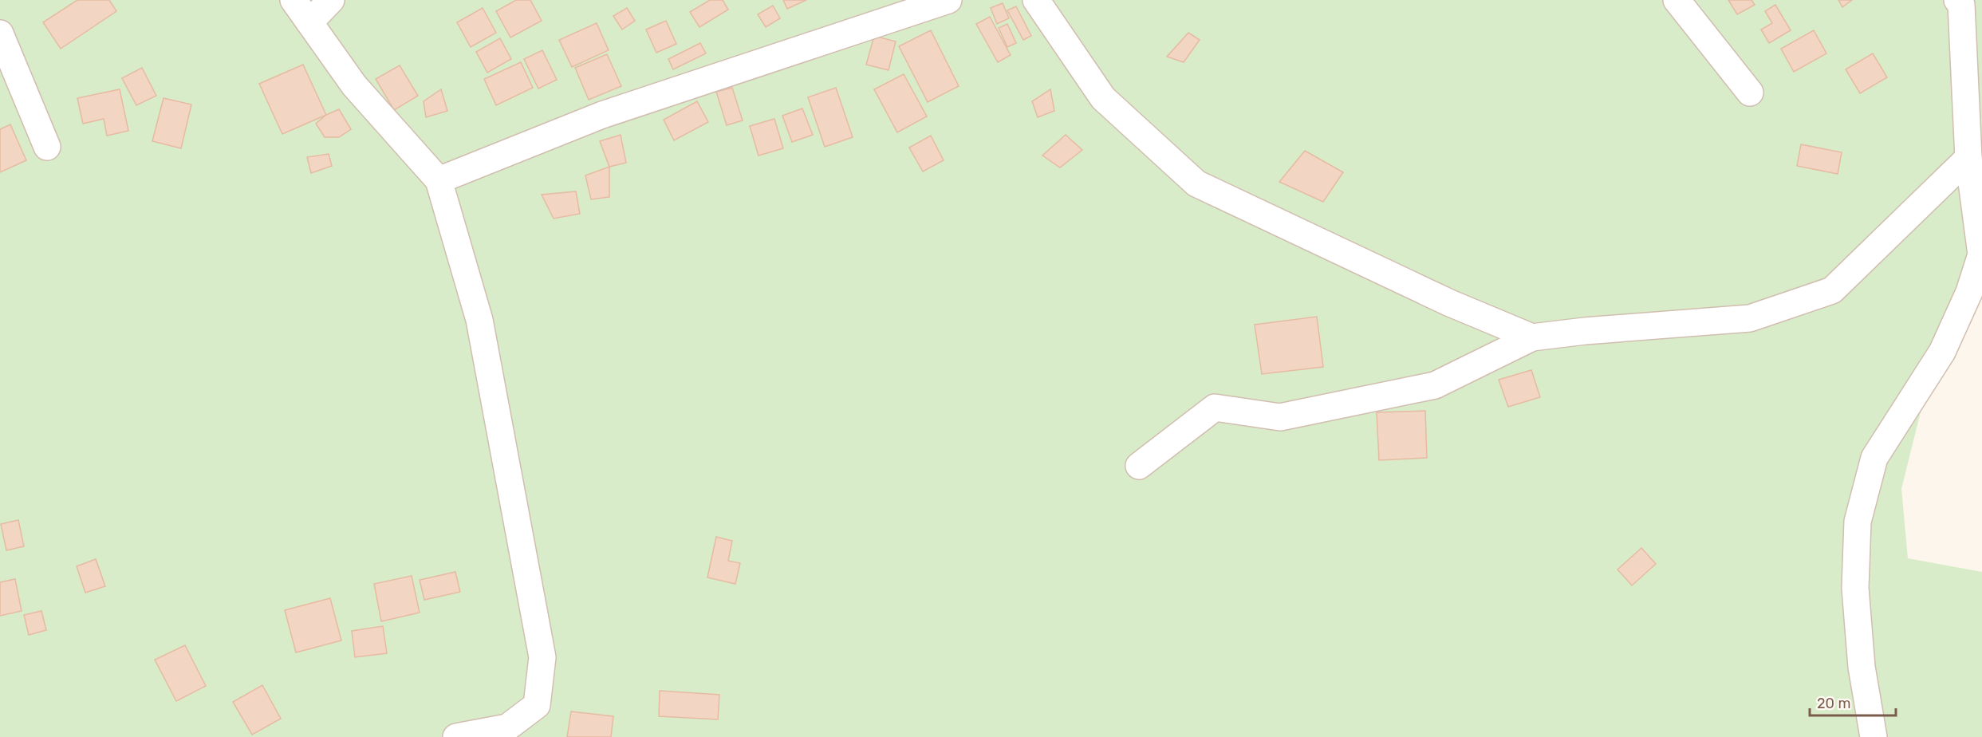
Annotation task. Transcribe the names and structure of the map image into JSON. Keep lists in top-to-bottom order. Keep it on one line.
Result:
{"scale_bar":"20 m"}
